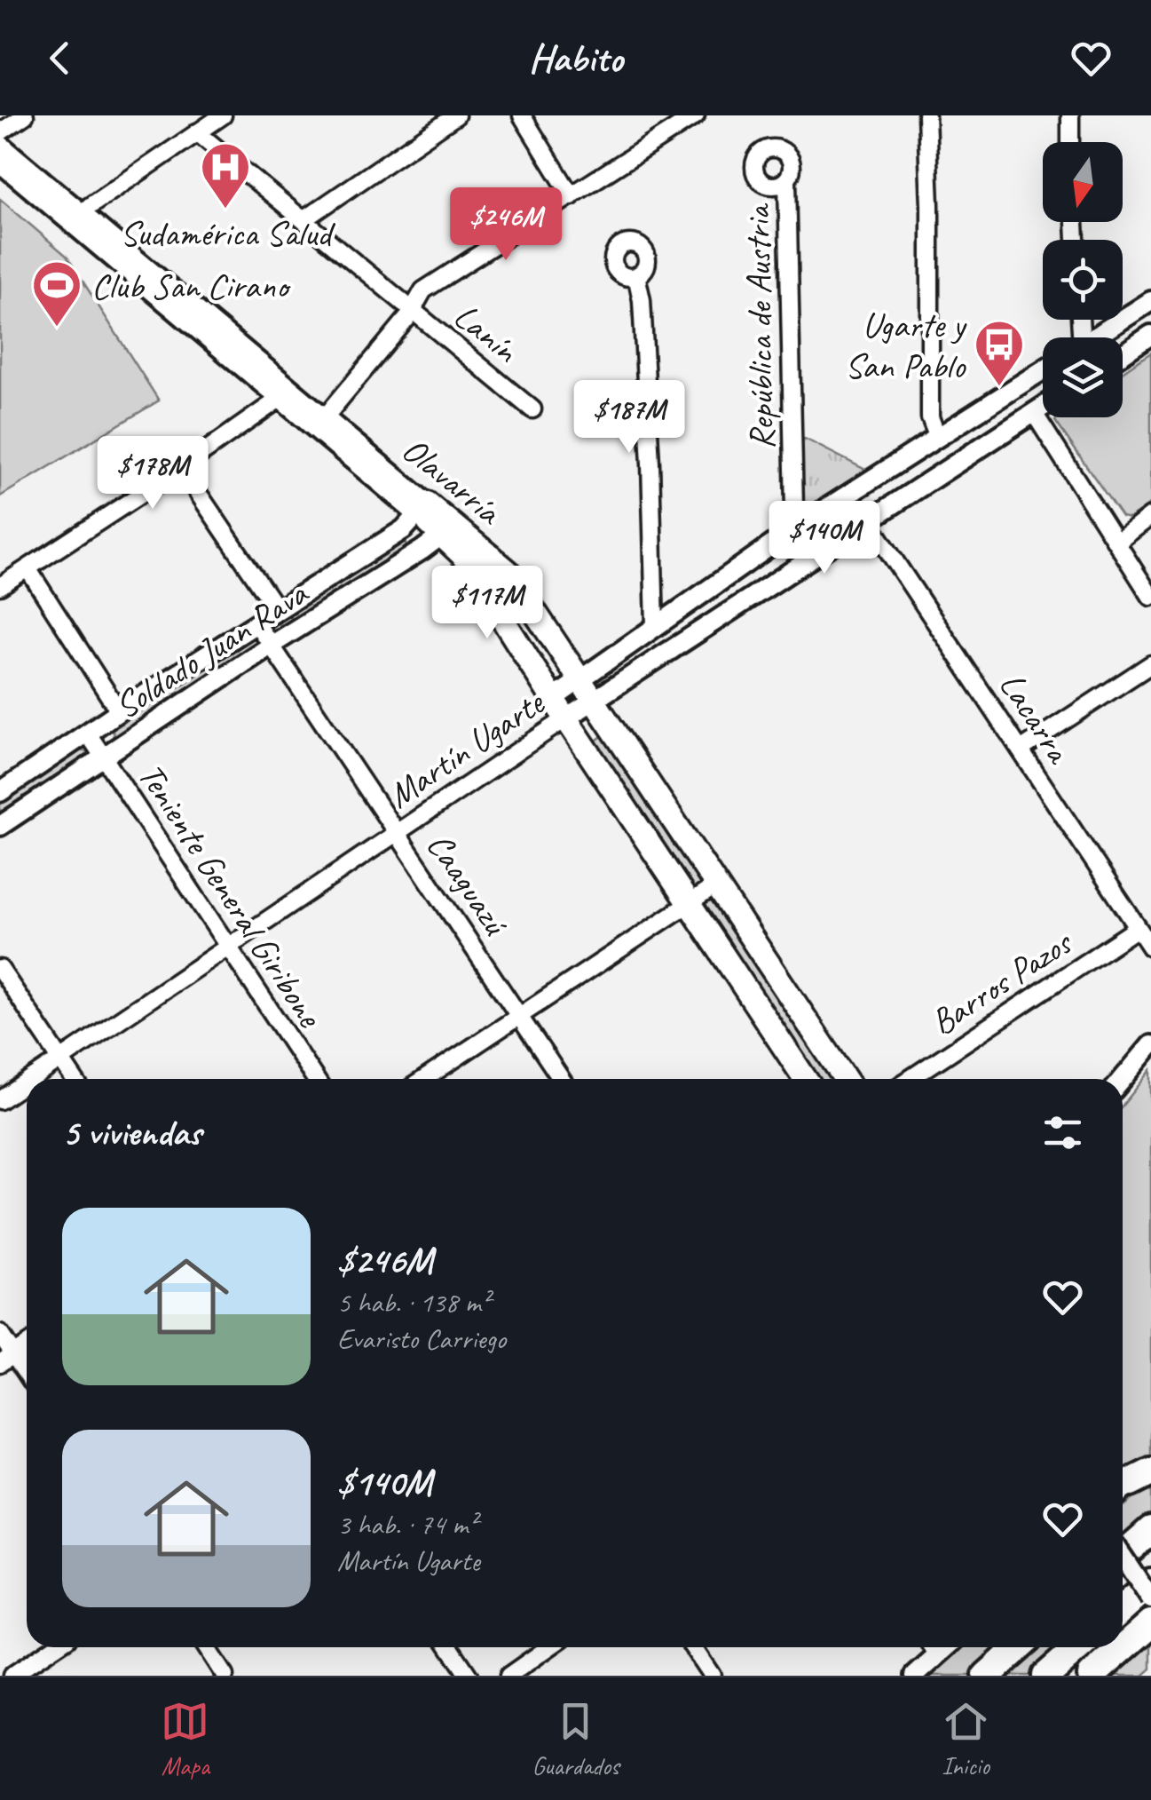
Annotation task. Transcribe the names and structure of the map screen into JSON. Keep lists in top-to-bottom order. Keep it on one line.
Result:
{"streets":{"main road":["Olavarría"],"street":["República de Austria","Lanín","Soldado Juan Rava","Lacarra","Martín Ugarte","Caaguazú","Teniente General Giribone","Barros Pazos"]},"crossings":[["República de Austria","Martín Ugarte"],["Olavarría","Soldado Juan Rava"],["Olavarría","Martín Ugarte"],["Soldado Juan Rava","Caaguazú"],["Soldado Juan Rava","Teniente General Giribone"],["Lacarra","Martín Ugarte"],["Lacarra","Barros Pazos"],["Martín Ugarte","Caaguazú"],["Martín Ugarte","Teniente General Giribone"]],"places":{"hospital":["Sudamérica Salud"],"sports":["Club San Cirano"],"bus stop":["Ugarte y San Pablo"]},"north":"bottom","page":{"header":"Habito","price":["$246M","$187M","$178M","$140M","$117M"],"heading":"5 viviendas","list":[{"name":"$246M","note":"5 hab. · 138 m² · Evaristo Carriego"},{"name":"$140M","note":"3 hab. · 74 m² · Martín Ugarte"}],"tabs":["Mapa","Guardados","Inicio"]}}
